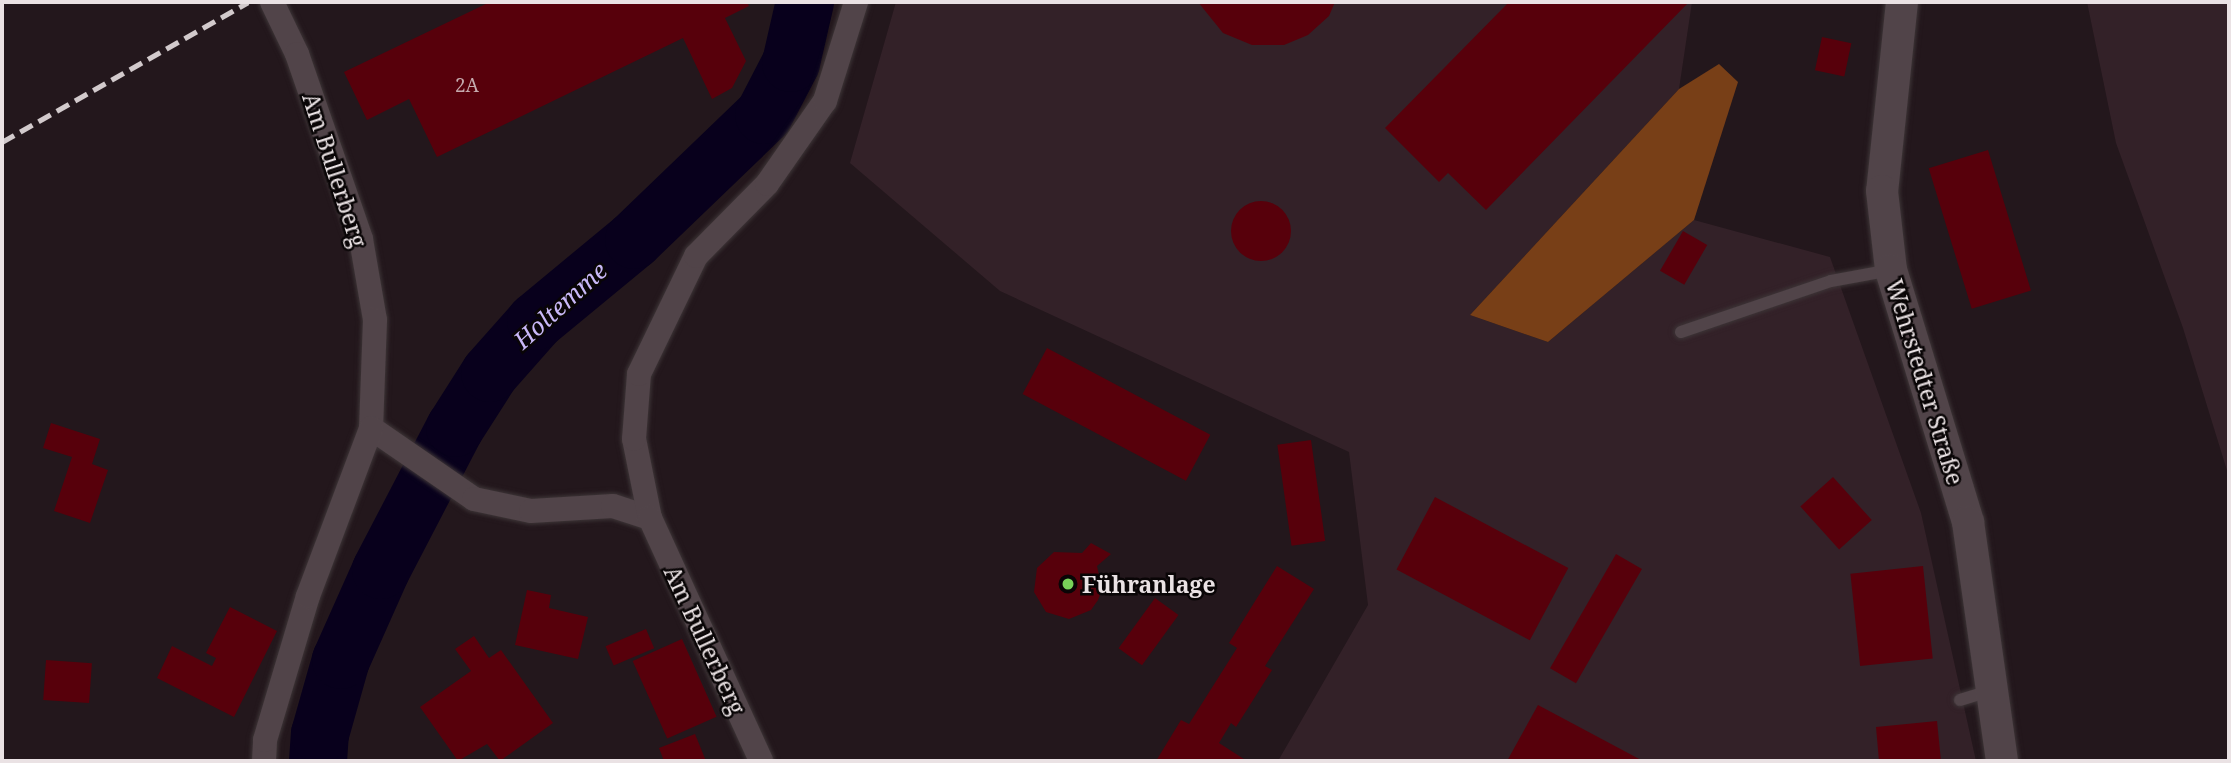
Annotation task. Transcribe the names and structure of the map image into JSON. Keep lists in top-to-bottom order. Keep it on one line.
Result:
{"streets":{"street":["Am Bullerberg","Wehrstedter Straße"]},"water":["Holtemme"],"places":["Führanlage"],"house_numbers":["2A"]}
